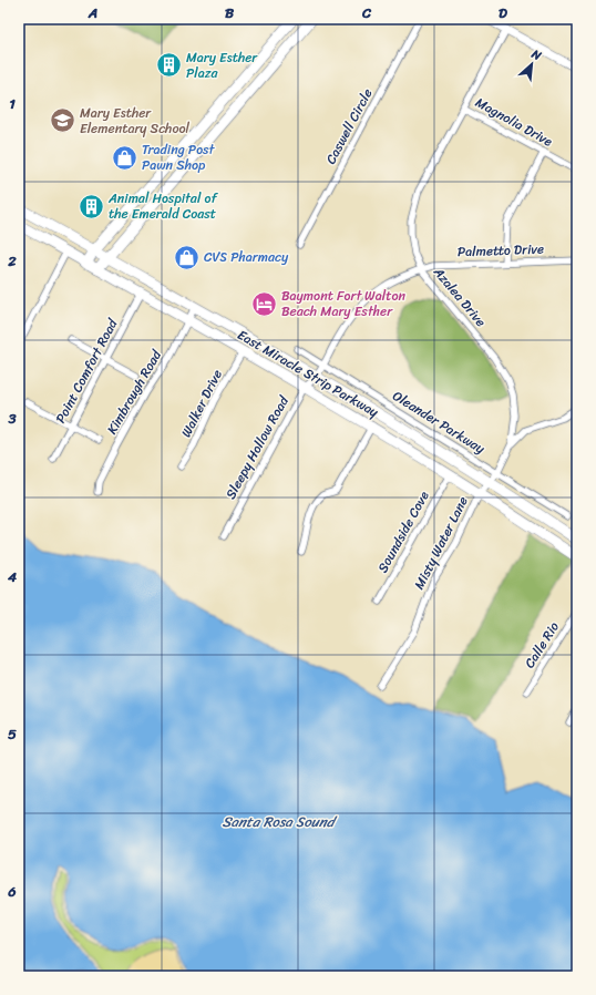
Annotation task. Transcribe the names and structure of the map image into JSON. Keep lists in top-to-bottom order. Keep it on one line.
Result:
{"streets":{"main road":["East Miracle Strip Parkway"],"street":["Magnolia Drive","Caswell Circle","Palmetto Drive","Azalea Drive","Point Comfort Road","Kimbrough Road","Walker Drive","Oleander Parkway","Sleepy Hollow Road","Soundside Cove","Misty Water Lane","Calle Rio"]},"crossings":[["Magnolia Drive","Azalea Drive"],["Palmetto Drive","Azalea Drive"],["Palmetto Drive","East Miracle Strip Parkway"],["Palmetto Drive","Oleander Parkway"],["Palmetto Drive","Sleepy Hollow Road"],["Azalea Drive","East Miracle Strip Parkway"],["Azalea Drive","Oleander Parkway"],["Azalea Drive","Misty Water Lane"],["Point Comfort Road","East Miracle Strip Parkway"],["East Miracle Strip Parkway","Kimbrough Road"],["East Miracle Strip Parkway","Walker Drive"],["East Miracle Strip Parkway","Sleepy Hollow Road"],["East Miracle Strip Parkway","Soundside Cove"],["East Miracle Strip Parkway","Misty Water Lane"]],"water":["Santa Rosa Sound"],"places":{"building":["Mary Esther Plaza","Animal Hospital of the Emerald Coast"],"school or university":["Mary Esther Elementary School"],"shop":["Trading Post Pawn Shop","CVS Pharmacy"],"hotel":["Baymont Fort Walton Beach Mary Esther"]},"north":"top right","grid":{"columns":["A","B","C","D"],"rows":["1","2","3","4","5","6"]}}
